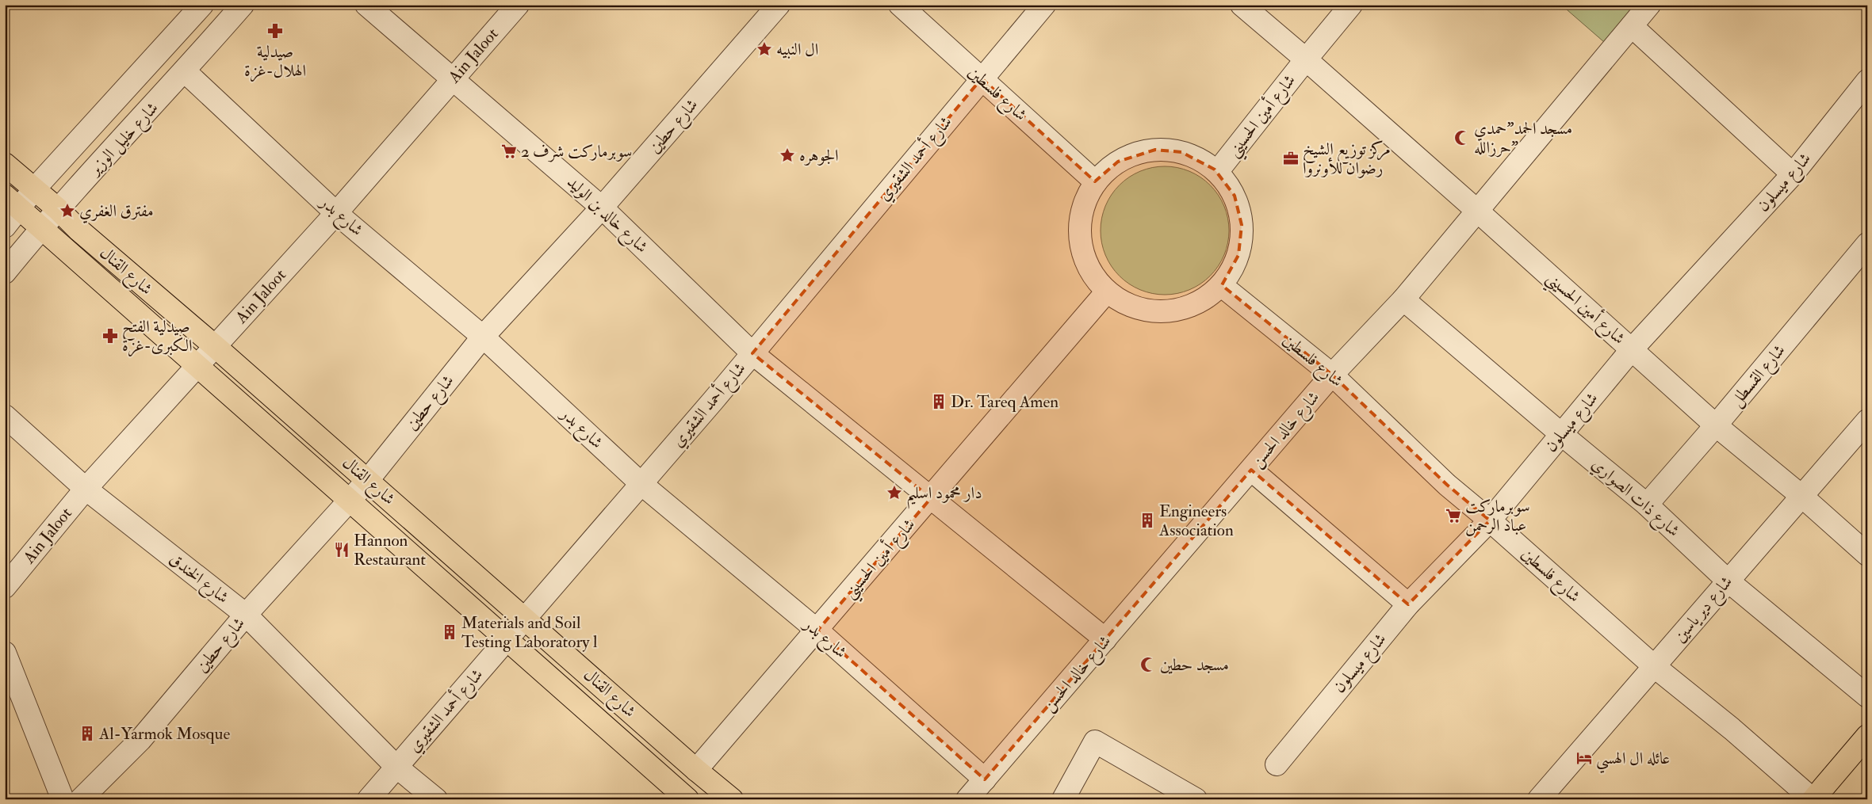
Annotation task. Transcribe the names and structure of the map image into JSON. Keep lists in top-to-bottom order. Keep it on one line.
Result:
{"streets":{"main road":["شارع القنال"],"street":["Ain Jaloot","شارع فلسطين","شارع أمين الحسيني","شارع حطين","شارع خليل الوزير","شارع أحمد الشقيري","شارع ميسلون","شارع خالد بن الوليد","شارع بدر","شارع القسطل","شارع خالد الحسن","شارع ذات الصواري","شارع الخندق","شارع دير ياسين"]},"crossings":[["Ain Jaloot","شارع خالد بن الوليد"],["Ain Jaloot","شارع بدر"],["Ain Jaloot","شارع القنال"],["Ain Jaloot","شارع الخندق"],["شارع فلسطين","شارع أحمد الشقيري"],["شارع فلسطين","شارع ميسلون"],["شارع فلسطين","شارع خالد الحسن"],["شارع فلسطين","شارع دير ياسين"],["شارع أمين الحسيني","شارع ميسلون"],["شارع أمين الحسيني","شارع خالد بن الوليد"],["شارع أمين الحسيني","شارع بدر"],["شارع أمين الحسيني","شارع القنال"],["شارع أمين الحسيني","شارع القسطل"],["شارع أمين الحسيني","شارع خالد الحسن"],["شارع أمين الحسيني","شارع دير ياسين"],["شارع حطين","شارع خالد بن الوليد"],["شارع حطين","شارع بدر"],["شارع حطين","شارع القنال"],["شارع حطين","شارع الخندق"],["شارع خليل الوزير","شارع بدر"],["شارع خليل الوزير","شارع القنال"],["شارع أحمد الشقيري","شارع خالد بن الوليد"],["شارع أحمد الشقيري","شارع بدر"],["شارع أحمد الشقيري","شارع القنال"],["شارع أحمد الشقيري","شارع الخندق"],["شارع ميسلون","شارع ذات الصواري"],["شارع خالد بن الوليد","شارع خالد الحسن"],["شارع بدر","شارع خالد الحسن"],["شارع القسطل","شارع ذات الصواري"],["شارع خالد الحسن","شارع ذات الصواري"],["شارع ذات الصواري","شارع دير ياسين"]],"places":{"pharmacy":["صيدلية الهلال-غزة","صيدلية الفتح الكبرى-غزة"],"place":["ال النبيه","الجوهره","مفترق الغفري","دار محمود اسليم"],"mosque":["مسجد الحمد\"حمدي حرزالله\"","مسجد حطين"],"supermarket":["سوبرماركت شرف 2","سوبرماركت عباد الرحمن"],"office":["مركز توزيع الشيخ رضوان للأونروا"],"building":["Dr. Tareq Amen","Engineers Association","Materials and Soil Testing Laboratory l","Al-Yarmok Mosque"],"restaurant":["Hannon Restaurant"],"hotel":["عائله ال الهسي"]}}
